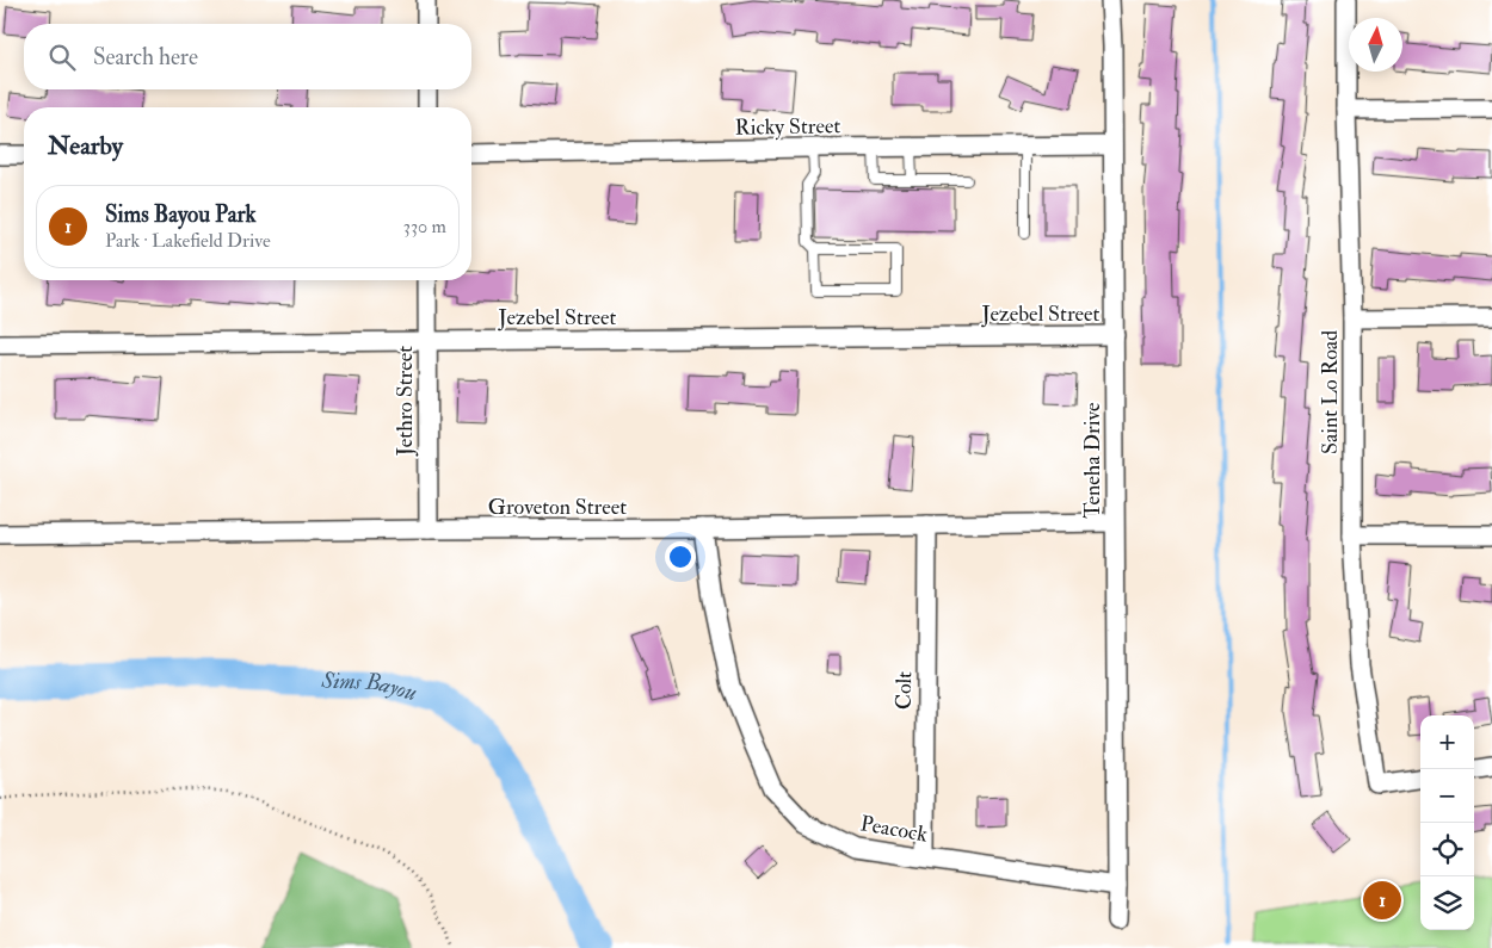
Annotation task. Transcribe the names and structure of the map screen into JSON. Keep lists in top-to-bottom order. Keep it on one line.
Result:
{"streets":{"street":["Ricky Street","Jezebel Street","Saint Lo Road","Jethro Street","Teneha Drive","Groveton Street","Colt","Peacock"]},"crossings":[["Ricky Street","Teneha Drive"],["Jezebel Street","Jethro Street"],["Jezebel Street","Teneha Drive"],["Jethro Street","Groveton Street"],["Teneha Drive","Groveton Street"],["Teneha Drive","Peacock"],["Groveton Street","Colt"],["Groveton Street","Peacock"],["Colt","Peacock"]],"water":["Sims Bayou"],"north":"top","page":{"search":"Search here","heading":"Nearby","list":[{"mark":"1","name":"Sims Bayou Park","note":"Park · Lakefield Drive","value":"330 m"}],"map_buttons":["+","−"],"pins":"1"}}
